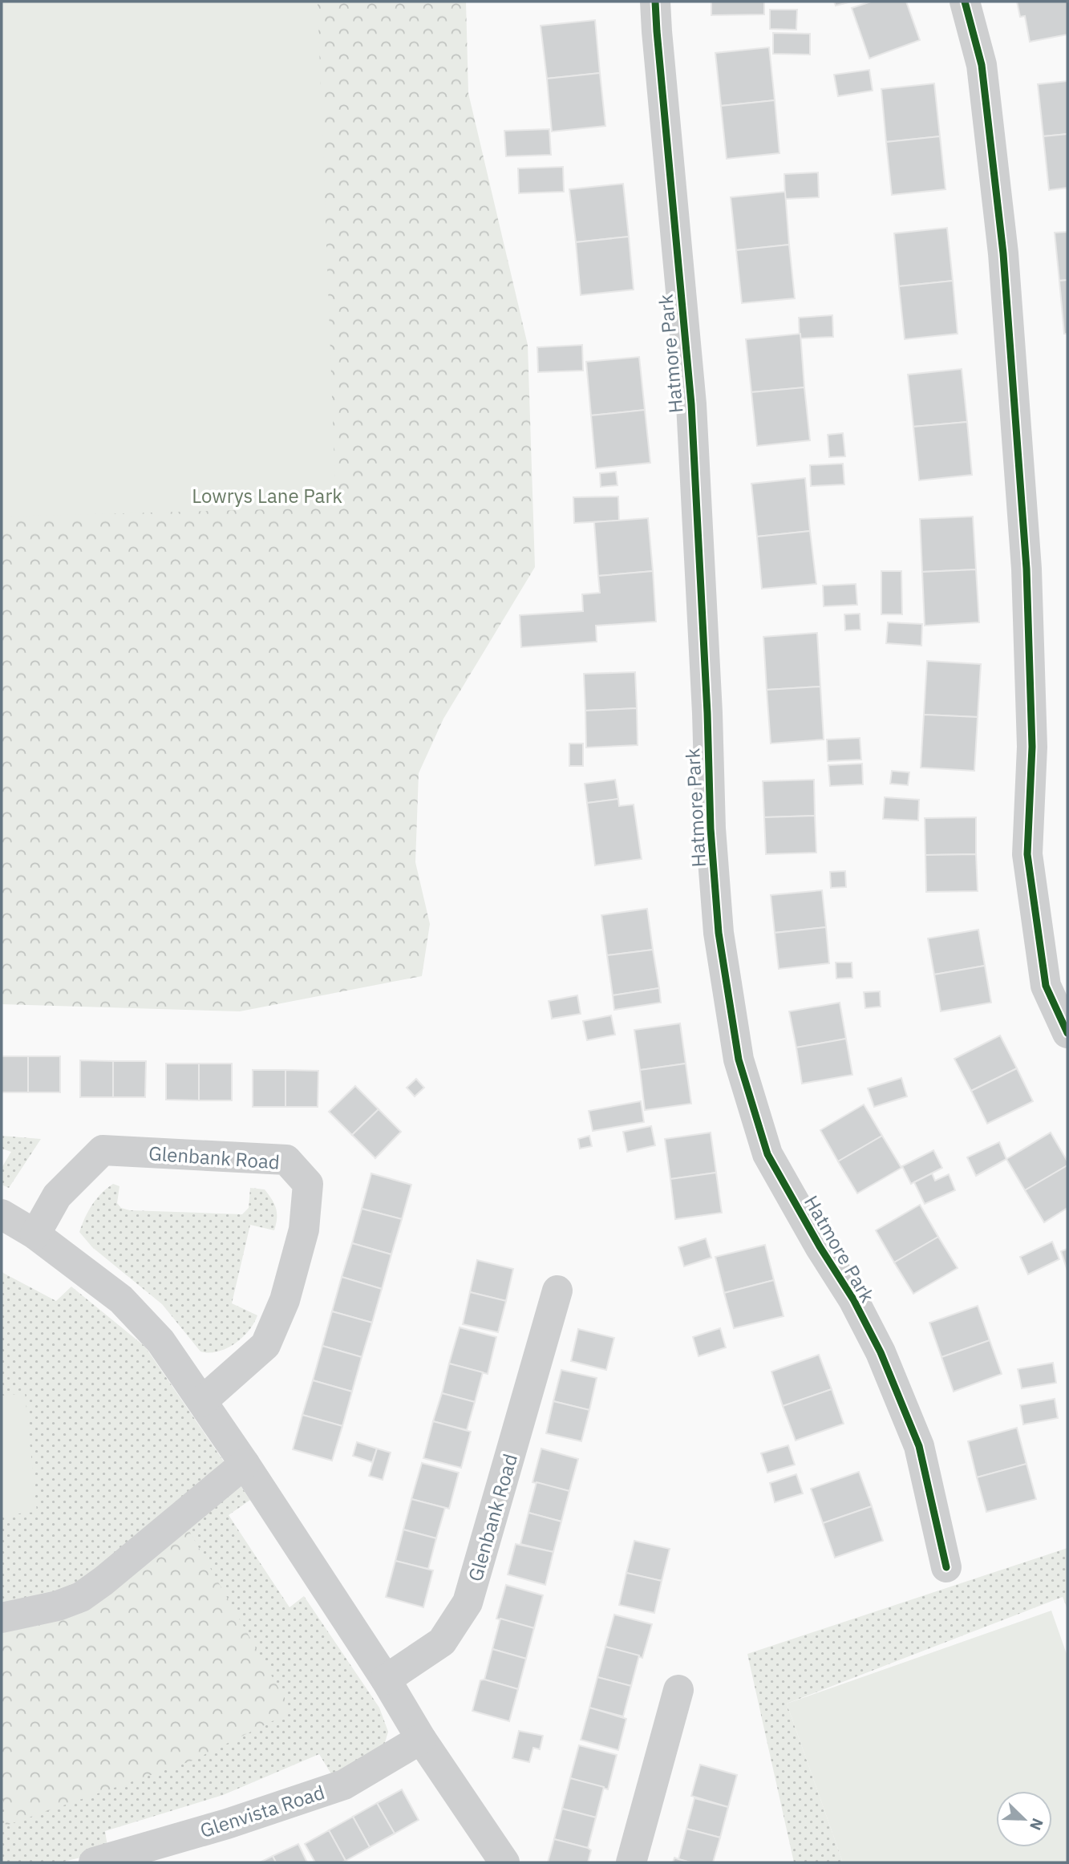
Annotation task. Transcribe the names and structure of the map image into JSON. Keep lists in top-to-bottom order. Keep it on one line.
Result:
{"streets":{"street":["Hatmore Park","Glenbank Road","Glenvista Road"]},"parks":["Lowrys Lane Park"],"north":"bottom right"}
